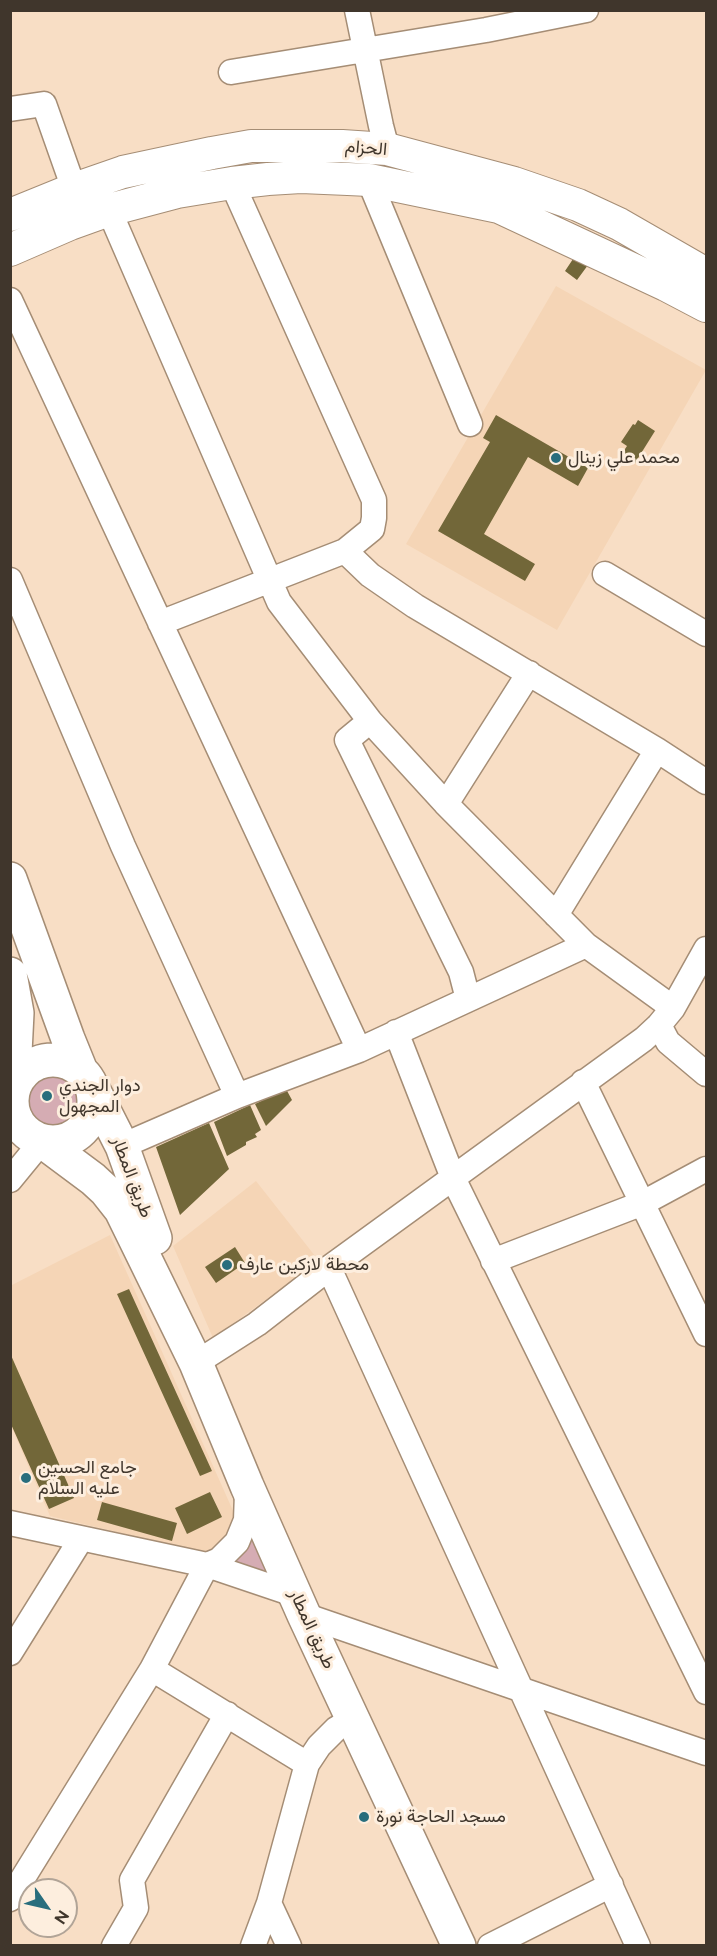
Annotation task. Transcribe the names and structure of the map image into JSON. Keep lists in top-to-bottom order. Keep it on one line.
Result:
{"streets":{"highway":["طريق المطار"],"main road":["الحزام"]},"places":["محمد علي زينال","دوار الجندي المجهول","محطة لازكين عارف","جامع الحسين عليه السلام","مسجد الحاجة نورة"],"north":"bottom right"}
